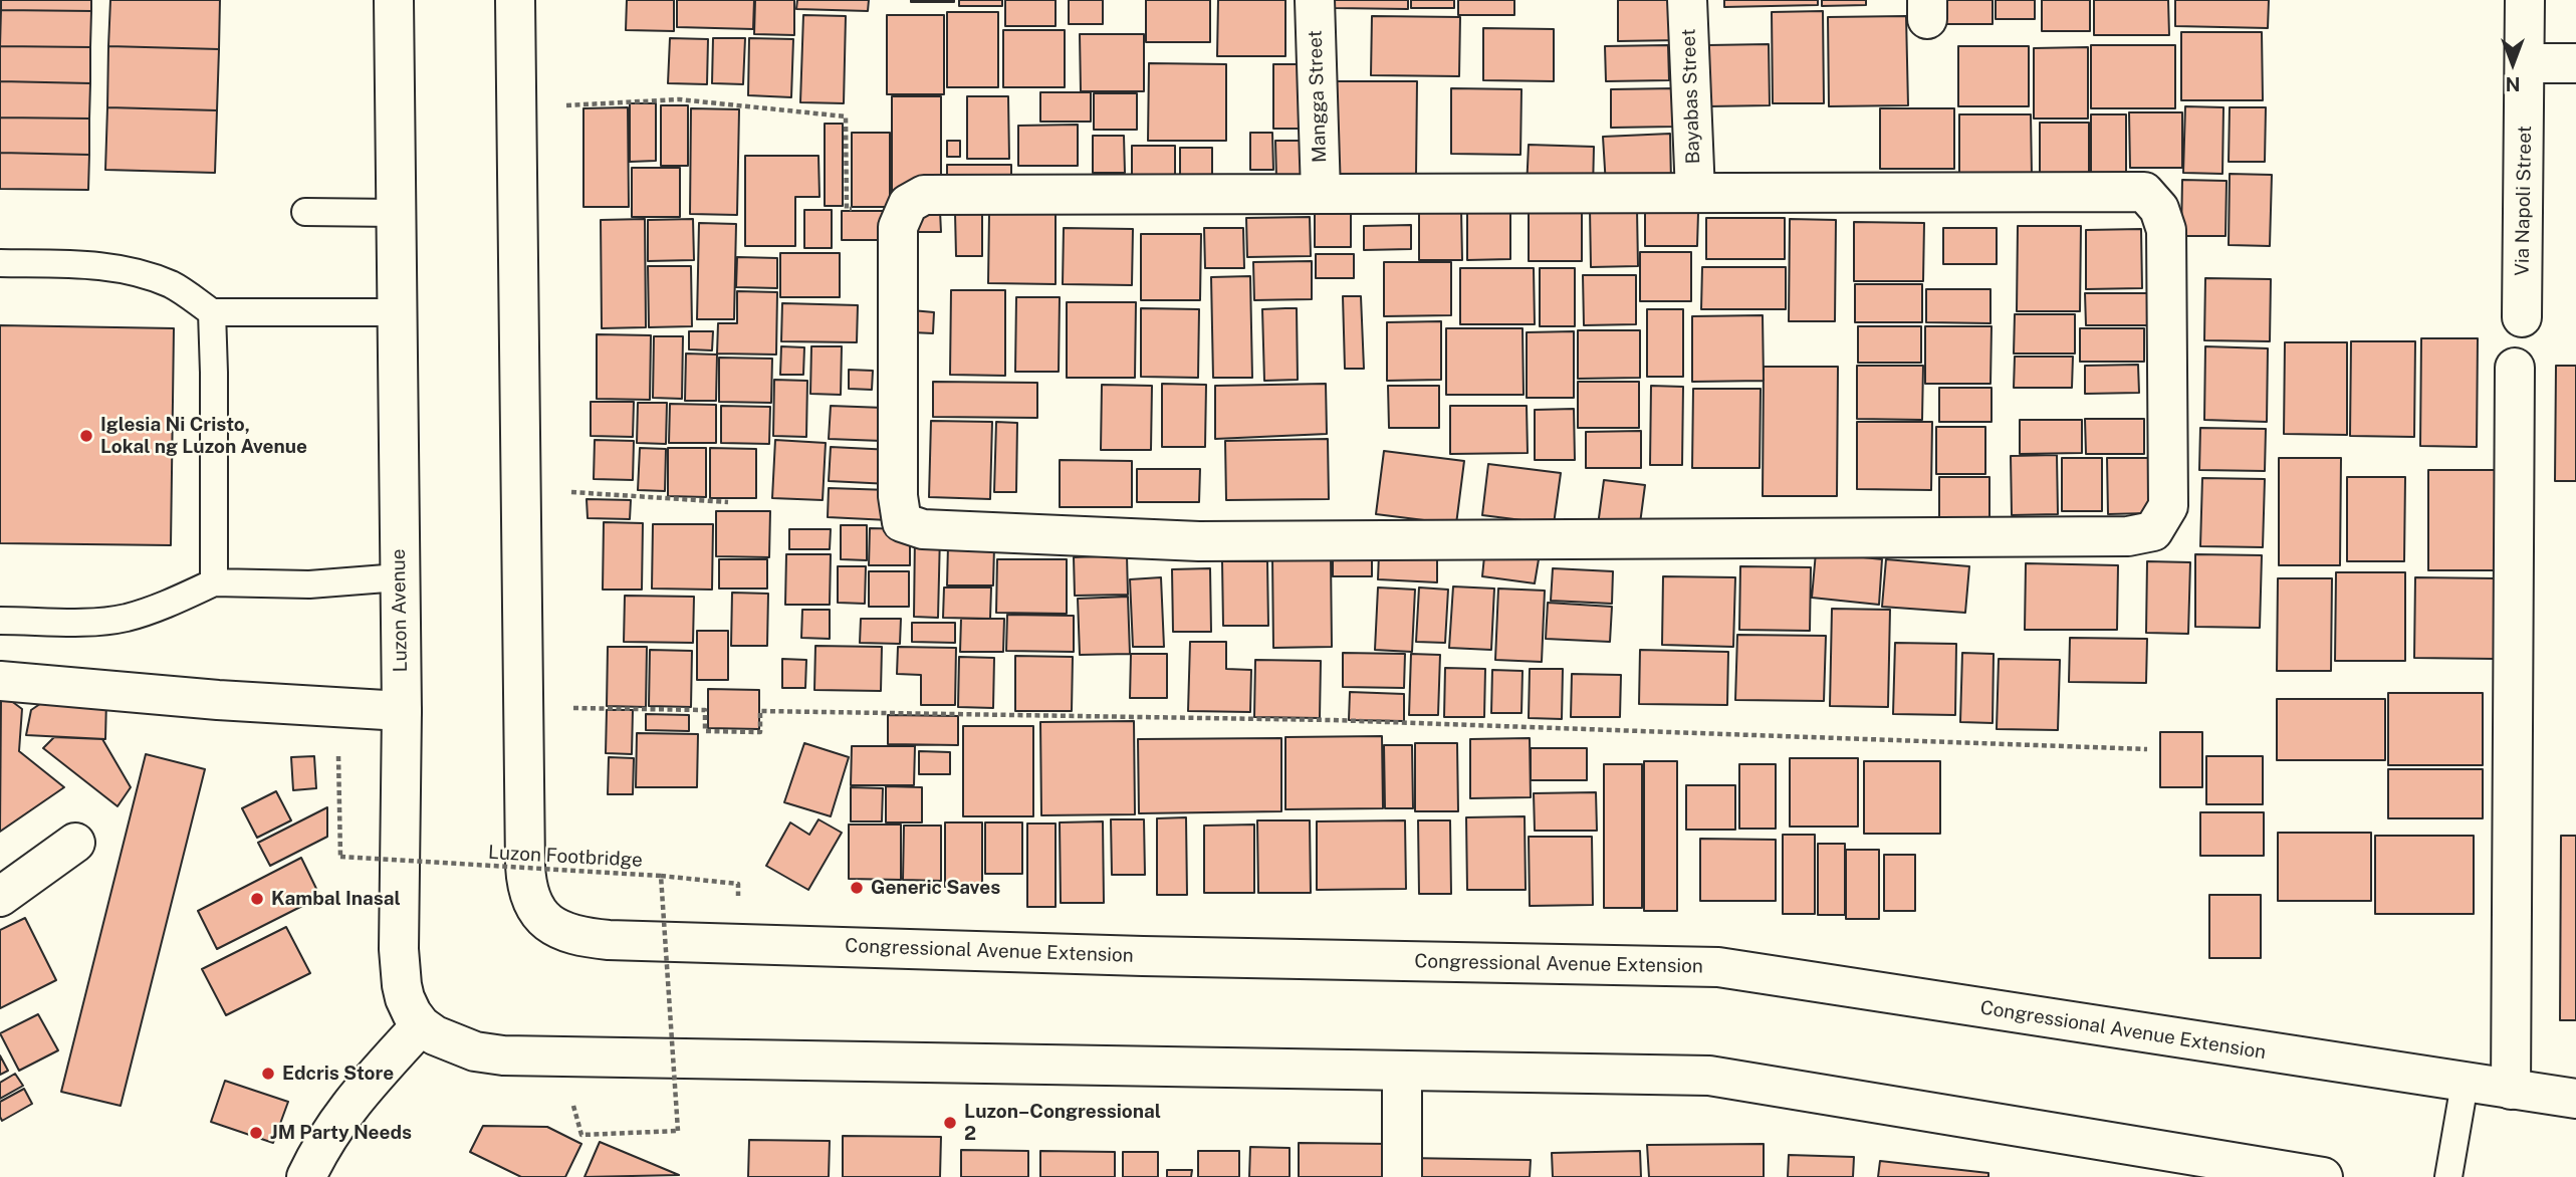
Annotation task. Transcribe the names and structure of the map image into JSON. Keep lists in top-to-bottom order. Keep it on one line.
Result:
{"streets":{"main road":["Mangga Street","Bayabas Street","Via Napoli Street","Luzon Avenue","Congressional Avenue Extension"],"path":["Luzon Footbridge"]},"places":["Iglesia Ni Cristo, Lokal ng Luzon Avenue","Generic Saves","Kambal Inasal","Edcris Store","Luzon–Congressional 2","JM Party Needs"],"north":"bottom"}
